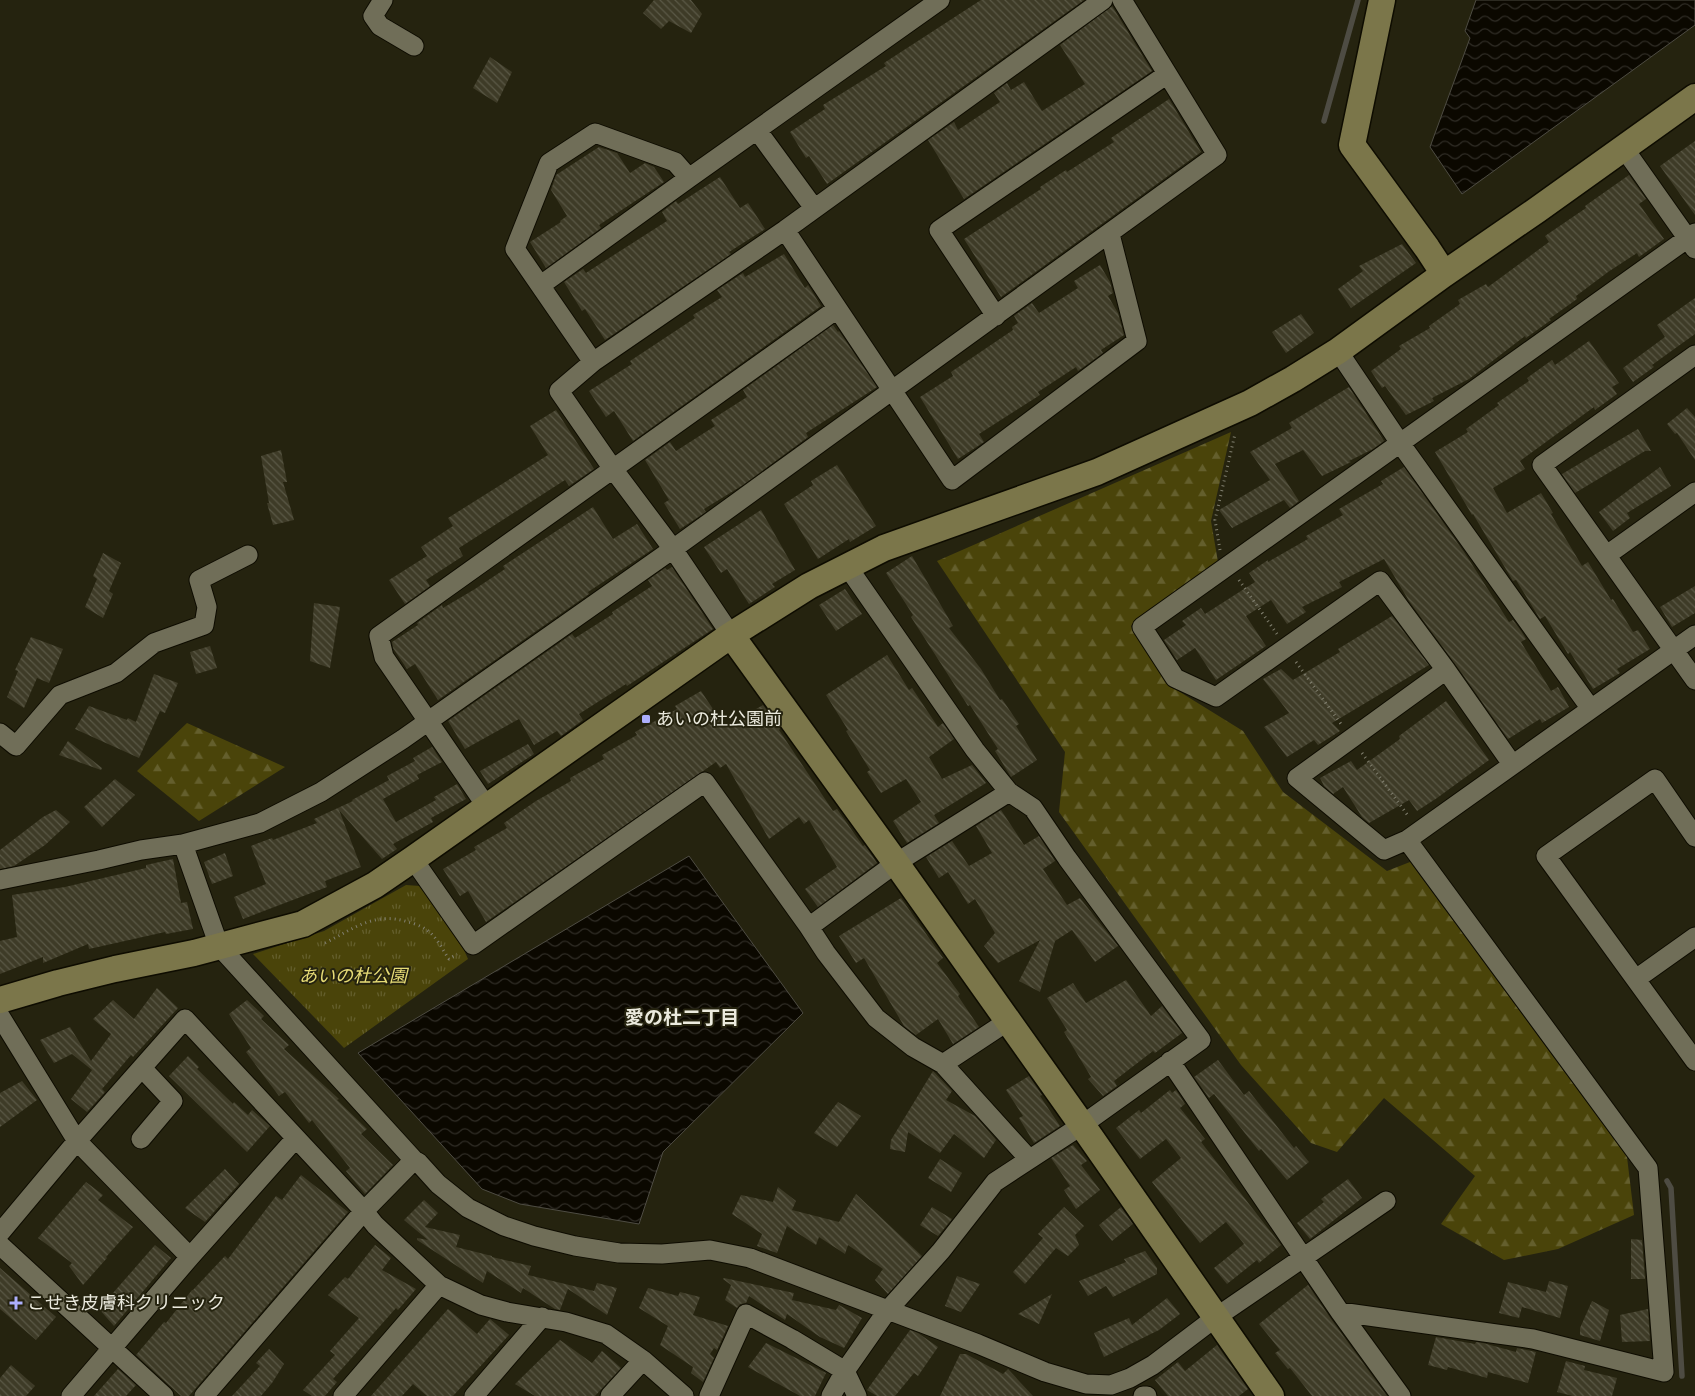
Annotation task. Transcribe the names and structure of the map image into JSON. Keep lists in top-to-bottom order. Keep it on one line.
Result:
{"districts":["愛の杜二丁目"],"parks":["あいの杜公園"],"places":{"transit":["あいの杜公園前"],"health":["こせき皮膚科クリニック"]}}
